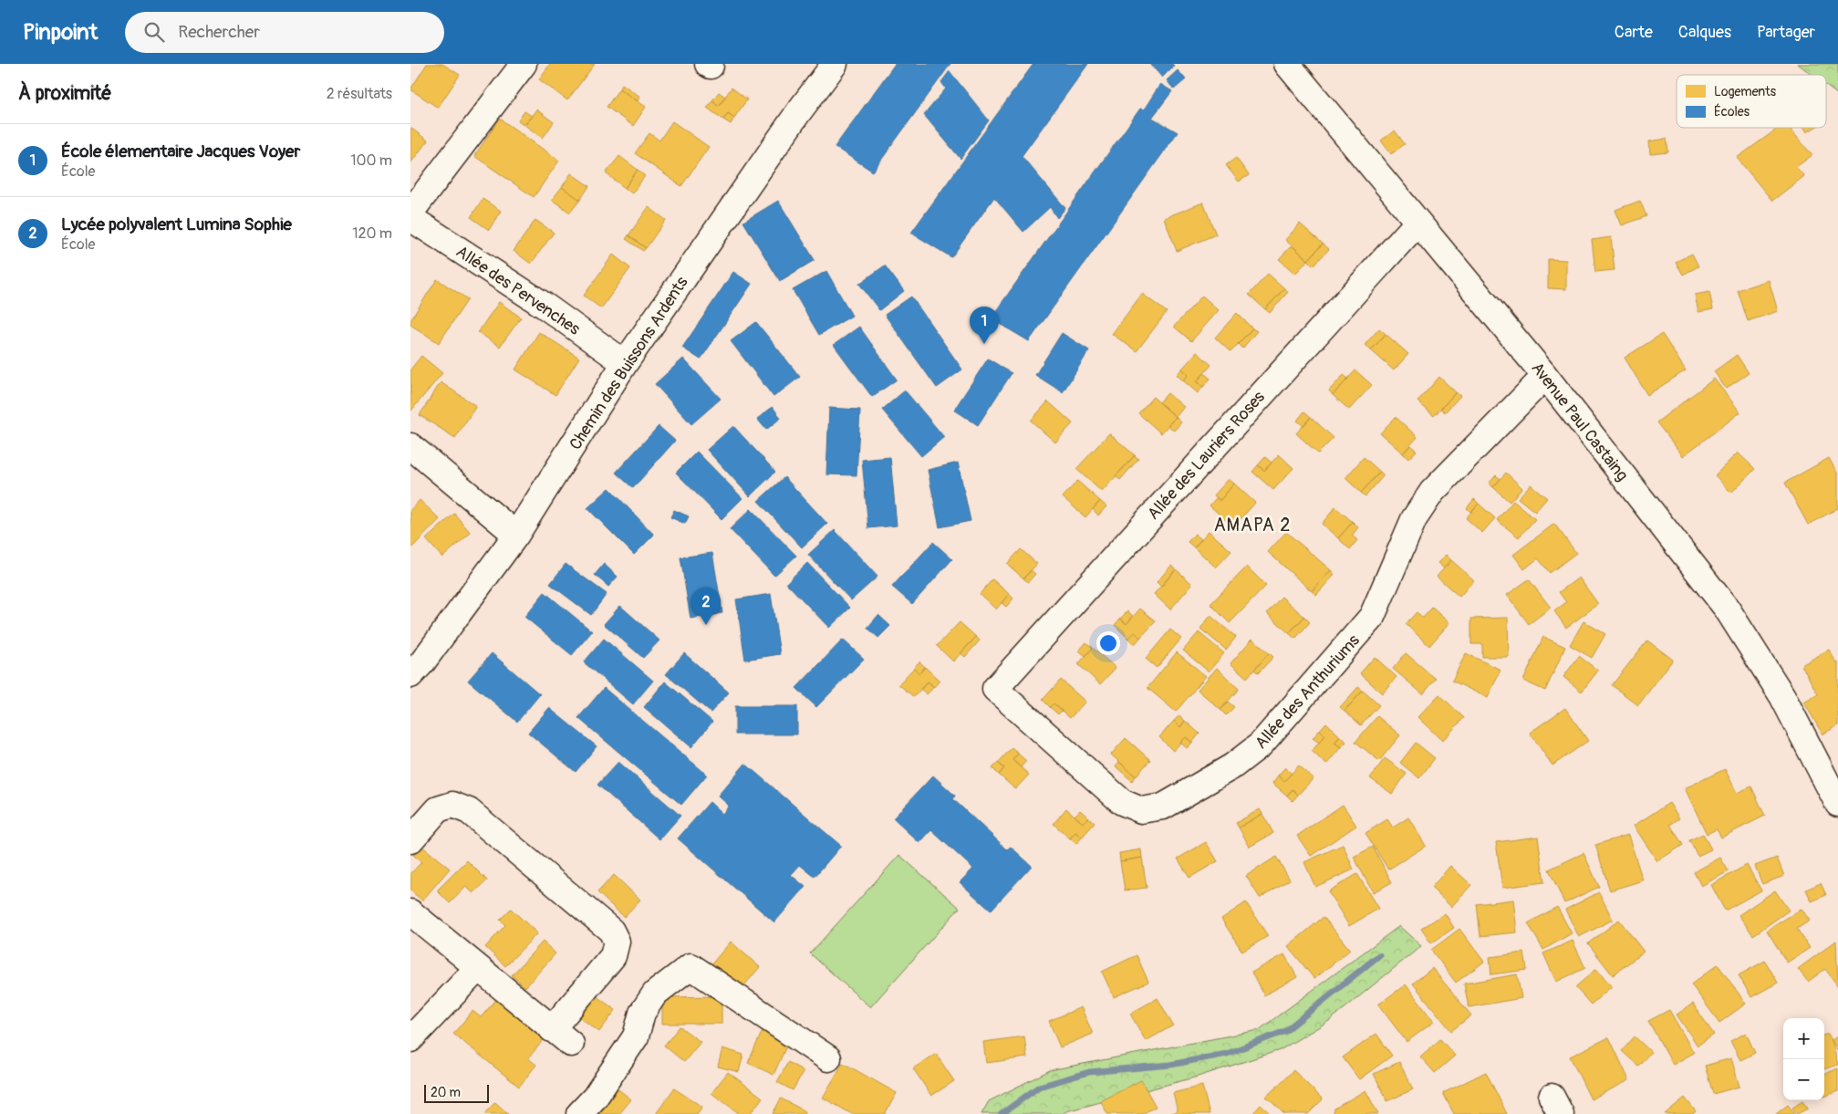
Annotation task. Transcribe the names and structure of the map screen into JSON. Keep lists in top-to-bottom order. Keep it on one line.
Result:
{"streets":{"street":["Allée des Pervenches","Chemin des Buissons Ardents","Avenue Paul Castaing","Allée des Lauriers Roses","Allée des Anthuriums"]},"crossings":[["Allée des Pervenches","Chemin des Buissons Ardents"],["Avenue Paul Castaing","Allée des Lauriers Roses"],["Avenue Paul Castaing","Allée des Anthuriums"],["Allée des Lauriers Roses","Allée des Anthuriums"]],"districts":["AMAPA 2"],"legend":["Logements","Écoles"],"scale_bar":"20 m","page":{"header":"Pinpoint","search":"Rechercher","nav":["Carte","Calques","Partager"],"heading":["À proximité","2 résultats"],"list":[{"mark":"1","name":"École élementaire Jacques Voyer","note":"École","value":"100 m"},{"mark":"2","name":"Lycée polyvalent Lumina Sophie","note":"École","value":"120 m"}],"pins":["1","2"],"map_buttons":["+","−"],"scale":"20 m"}}
